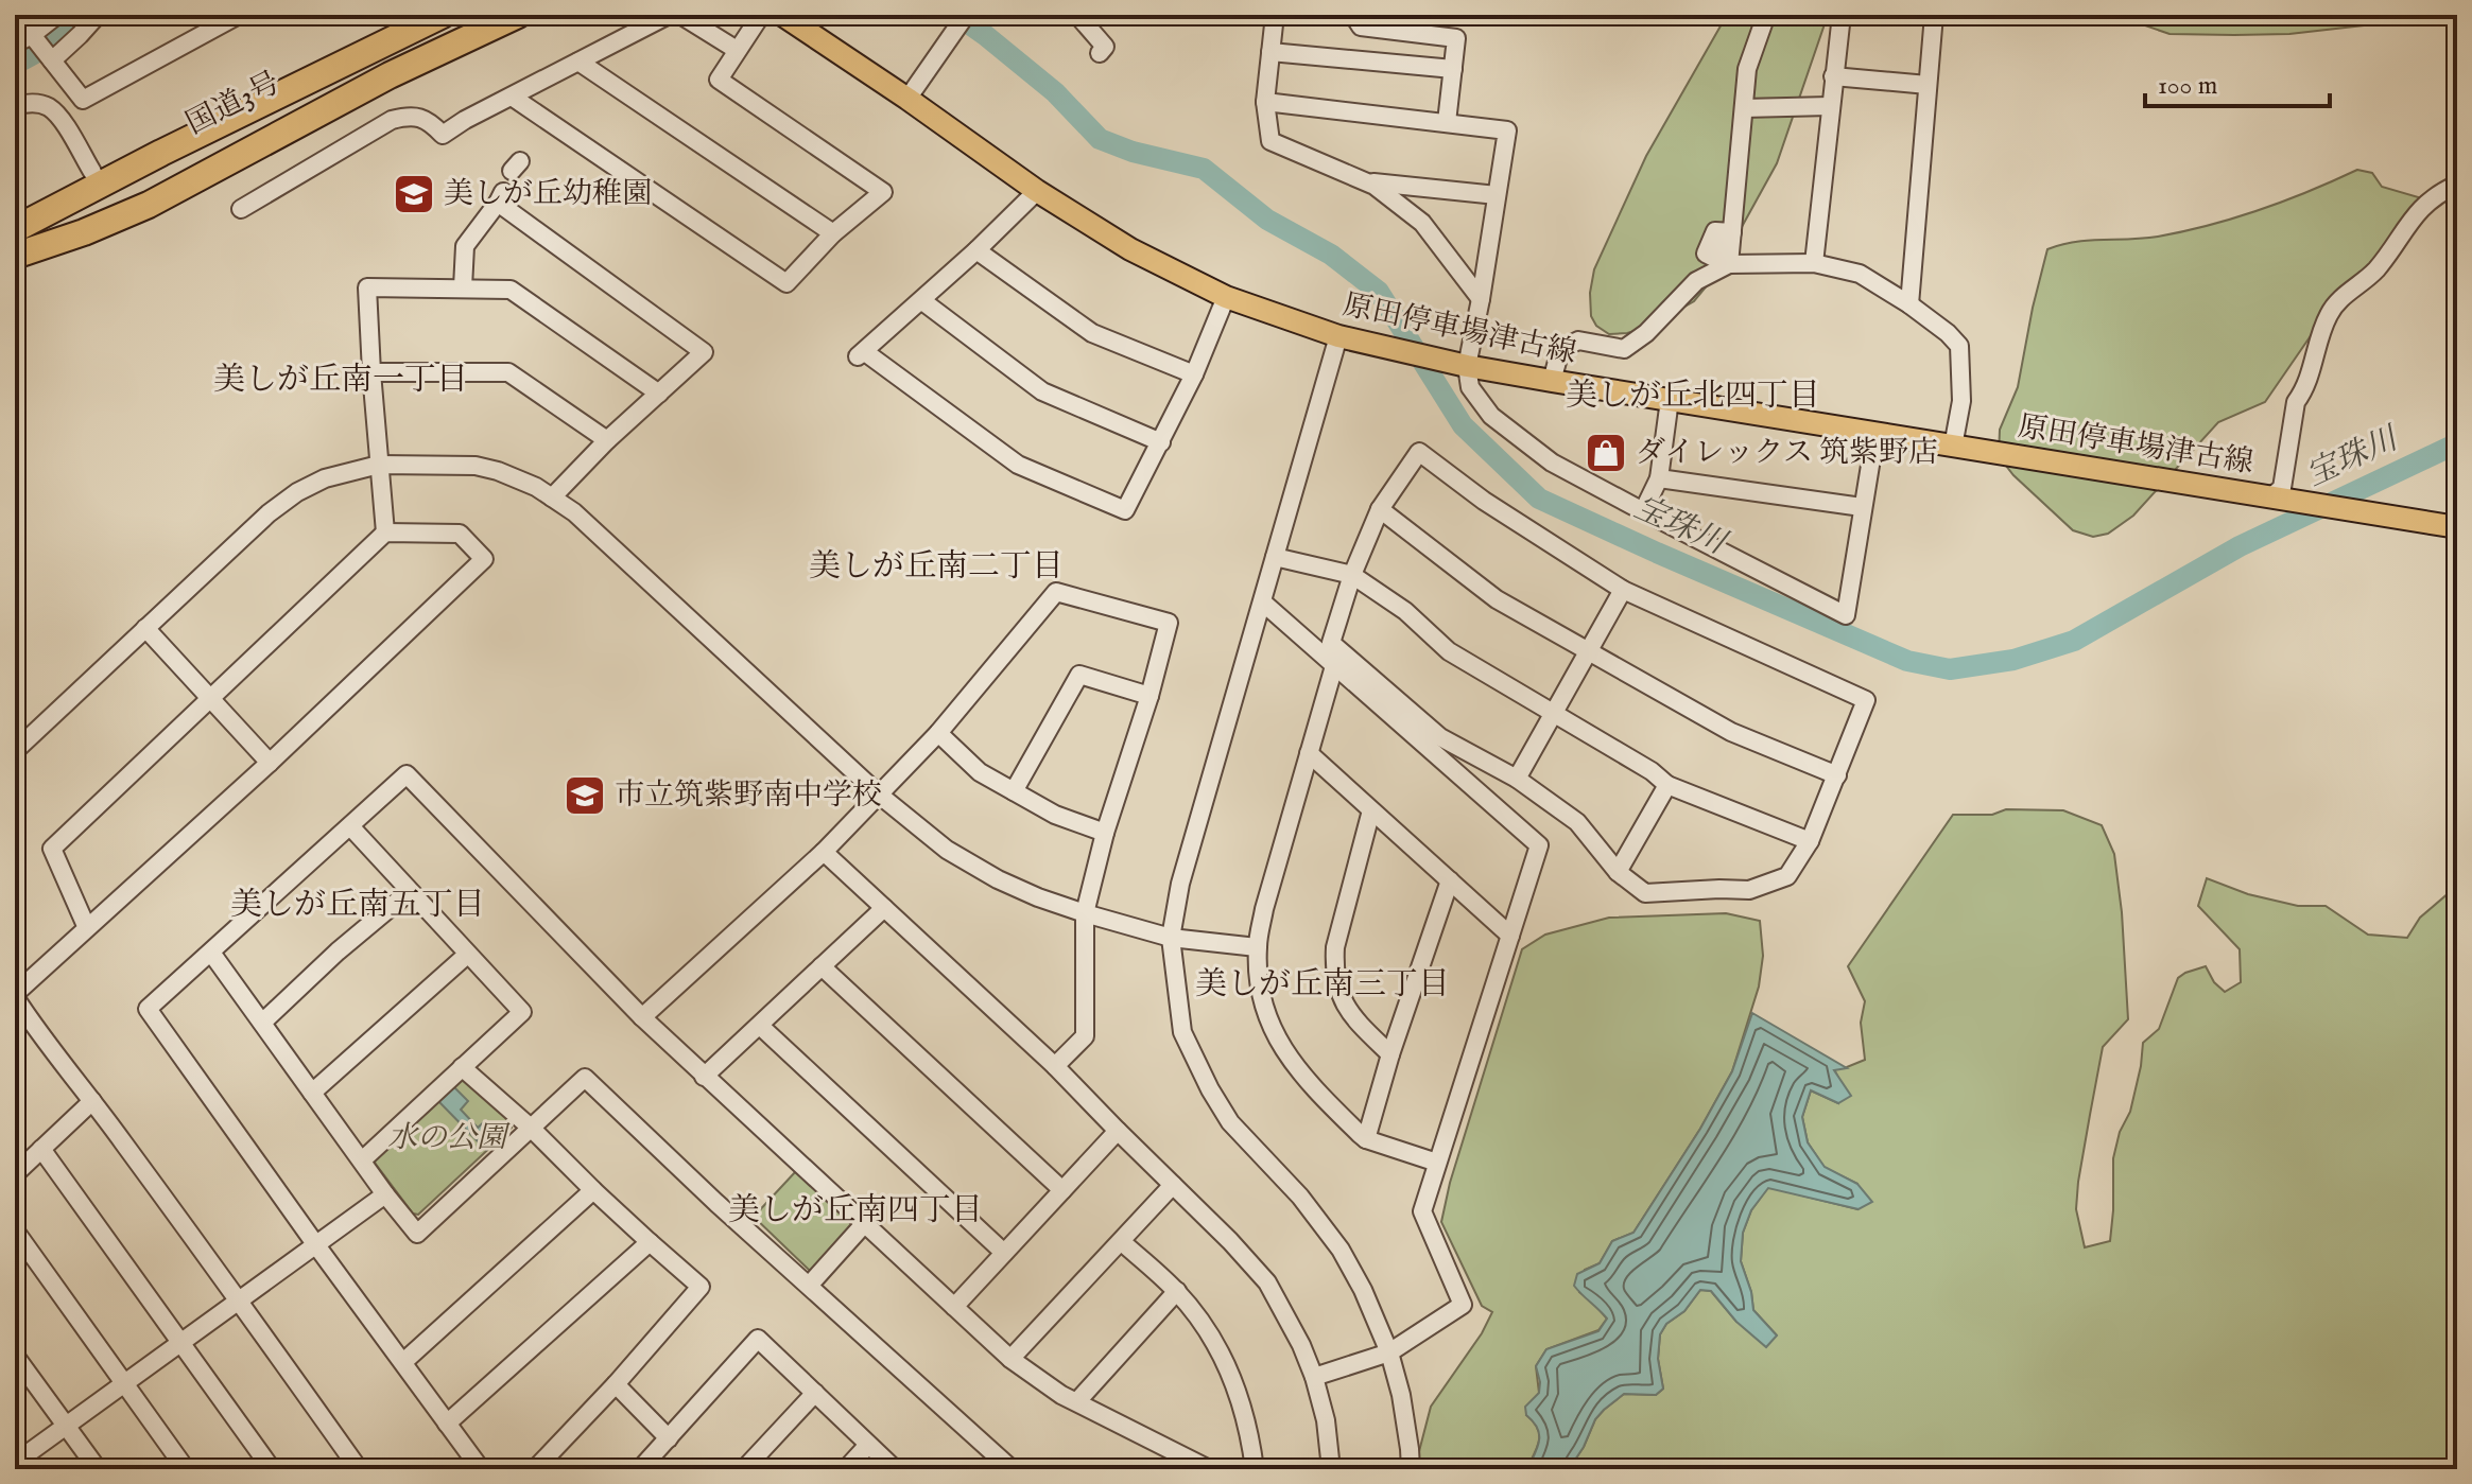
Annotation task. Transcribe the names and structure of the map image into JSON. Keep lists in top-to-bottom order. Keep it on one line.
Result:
{"streets":{"highway":["国道3号"],"main road":["原田停車場津古線"]},"districts":["美しが丘南一丁目","美しが丘北四丁目","美しが丘南二丁目","美しが丘南五丁目","美しが丘南三丁目","美しが丘南四丁目"],"water":["宝珠川"],"parks":["水の公園"],"places":{"school or university":["美しが丘幼稚園","市立筑紫野南中学校"],"shop":["ダイレックス 筑紫野店"]},"scale_bar":"100 m"}
